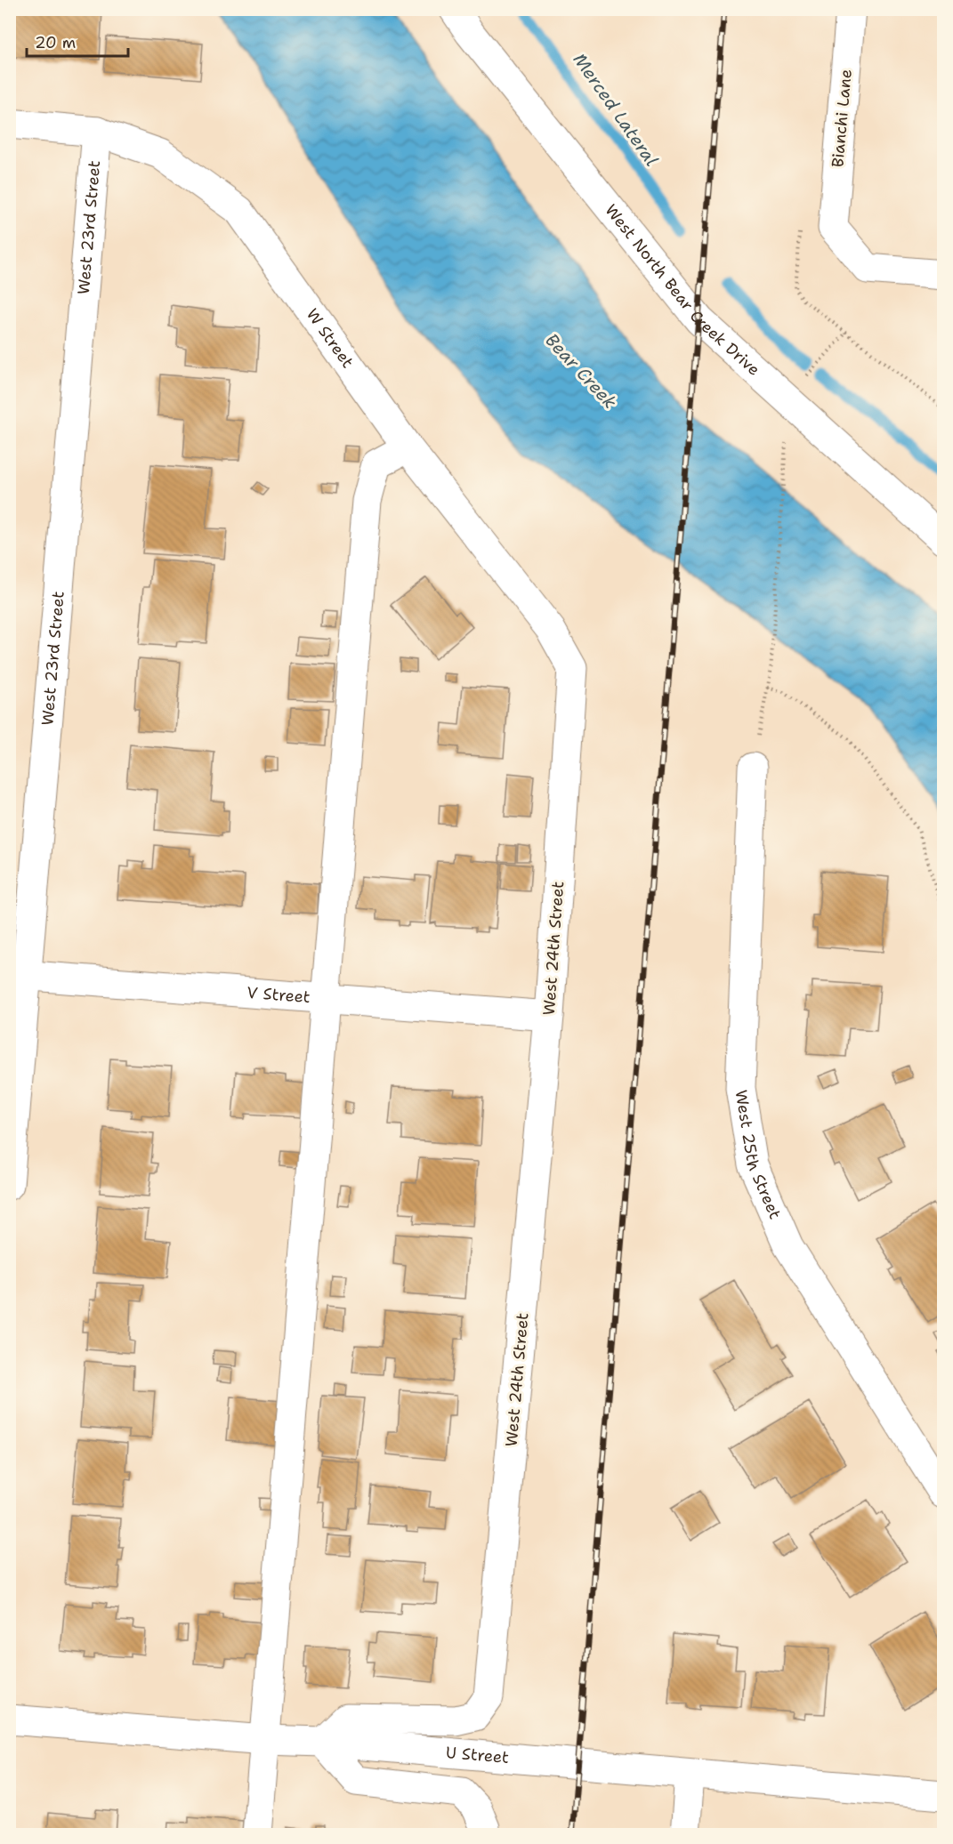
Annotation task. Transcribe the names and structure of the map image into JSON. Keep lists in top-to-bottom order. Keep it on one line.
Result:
{"streets":{"street":["Bianchi Lane","West 23rd Street","West North Bear Creek Drive","W Street","West 24th Street","V Street","West 25th Street","U Street"]},"crossings":[["West 23rd Street","W Street"],["West 23rd Street","V Street"],["W Street","West 24th Street"],["West 24th Street","V Street"],["West 24th Street","U Street"]],"water":["Merced Lateral","Bear Creek"],"scale_bar":"20 m"}
